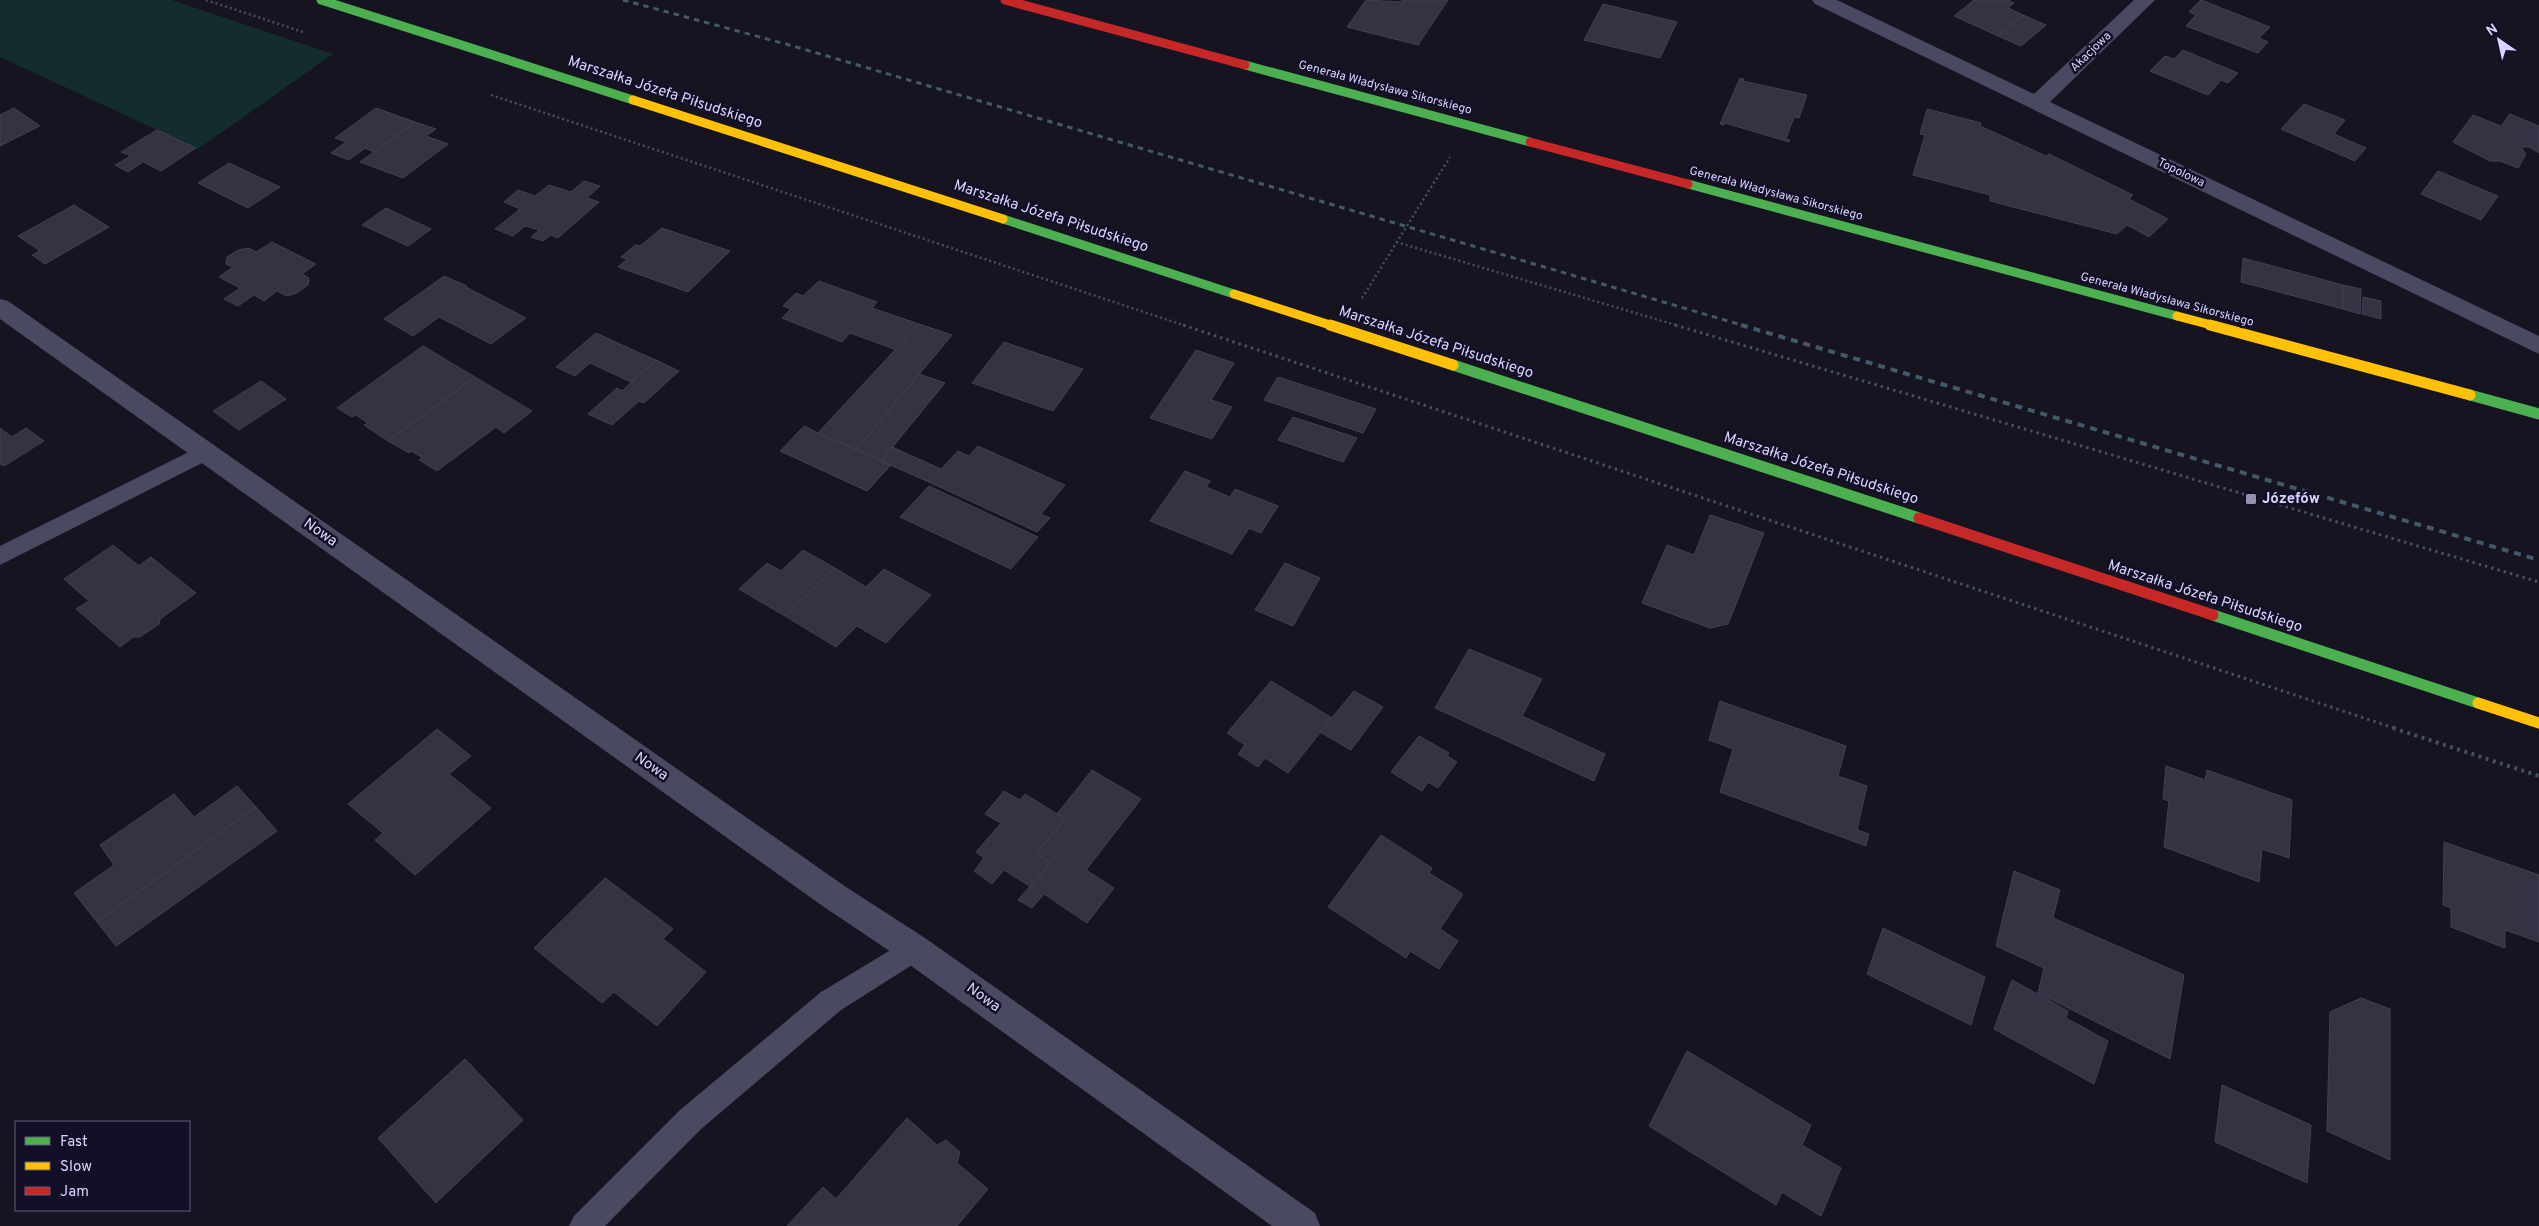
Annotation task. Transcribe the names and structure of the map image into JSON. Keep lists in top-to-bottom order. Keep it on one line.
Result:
{"streets":{"main road":["Generała Władysława Sikorskiego","Marszałka Józefa Piłsudskiego"],"street":["Akacjowa","Topolowa","Nowa"]},"crossings":[["Akacjowa","Topolowa"]],"places":{"transit":["Józefów"]},"legend":["Fast","Slow","Jam"],"north":"top left"}
